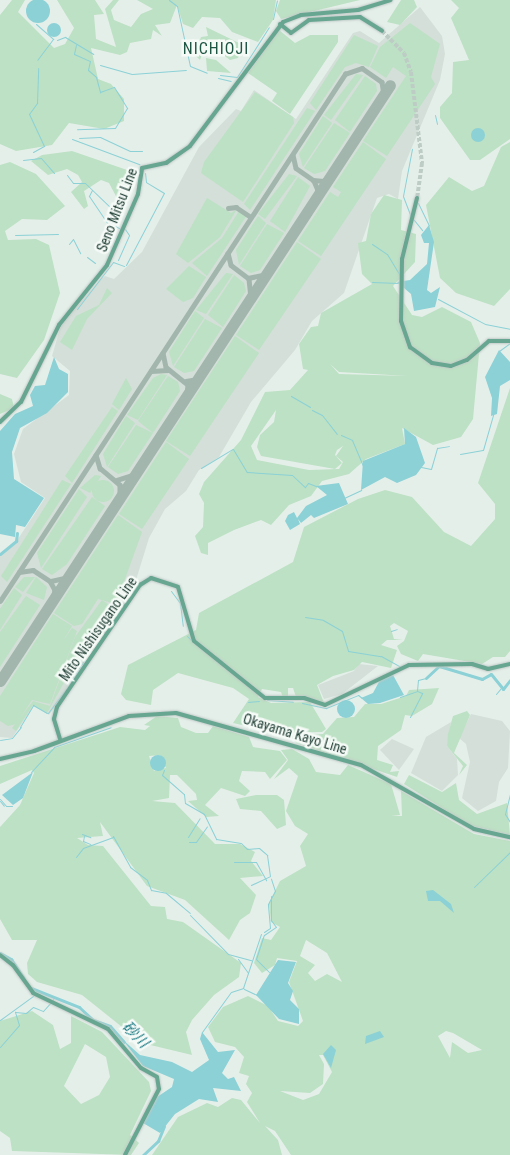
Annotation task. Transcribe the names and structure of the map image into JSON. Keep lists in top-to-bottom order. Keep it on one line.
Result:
{"streets":{"main road":["Seno Mitsu Line","Mito Nishisugano Line","Okayama Kayo Line"]},"crossings":[["Mito Nishisugano Line","Okayama Kayo Line"]],"districts":["NICHIOJI"],"water":["砂川"]}
